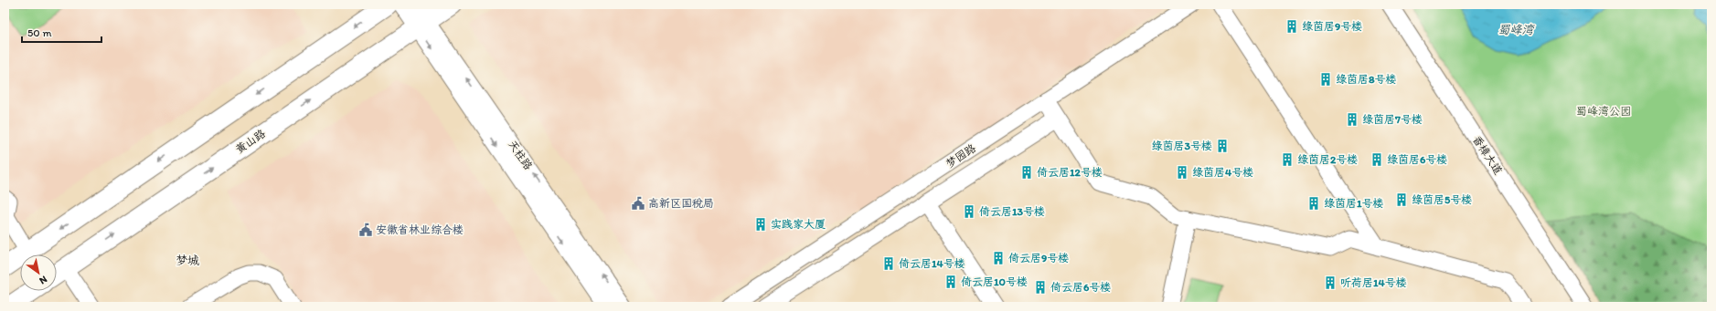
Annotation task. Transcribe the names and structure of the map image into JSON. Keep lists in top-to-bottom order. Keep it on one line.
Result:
{"streets":{"main road":["黄山路","天柱路"],"street":["香樟大道","梦园路"]},"crossings":[["黄山路","天柱路"]],"districts":["梦城"],"water":["蜀峰湾"],"parks":["蜀峰湾公园"],"places":{"building":["绿茵居9号楼","绿茵居8号楼","绿茵居7号楼","绿茵居3号楼","绿茵居2号楼","绿茵居6号楼","倚云居12号楼","绿茵居4号楼","绿茵居5号楼","绿茵居1号楼","倚云居13号楼","实践家大厦","倚云居9号楼","倚云居14号楼","倚云居10号楼","听荷居14号楼","倚云居6号楼"],"public building":["高新区国税局","安徽省林业综合楼"]},"scale_bar":"50 m","north":"bottom right"}
